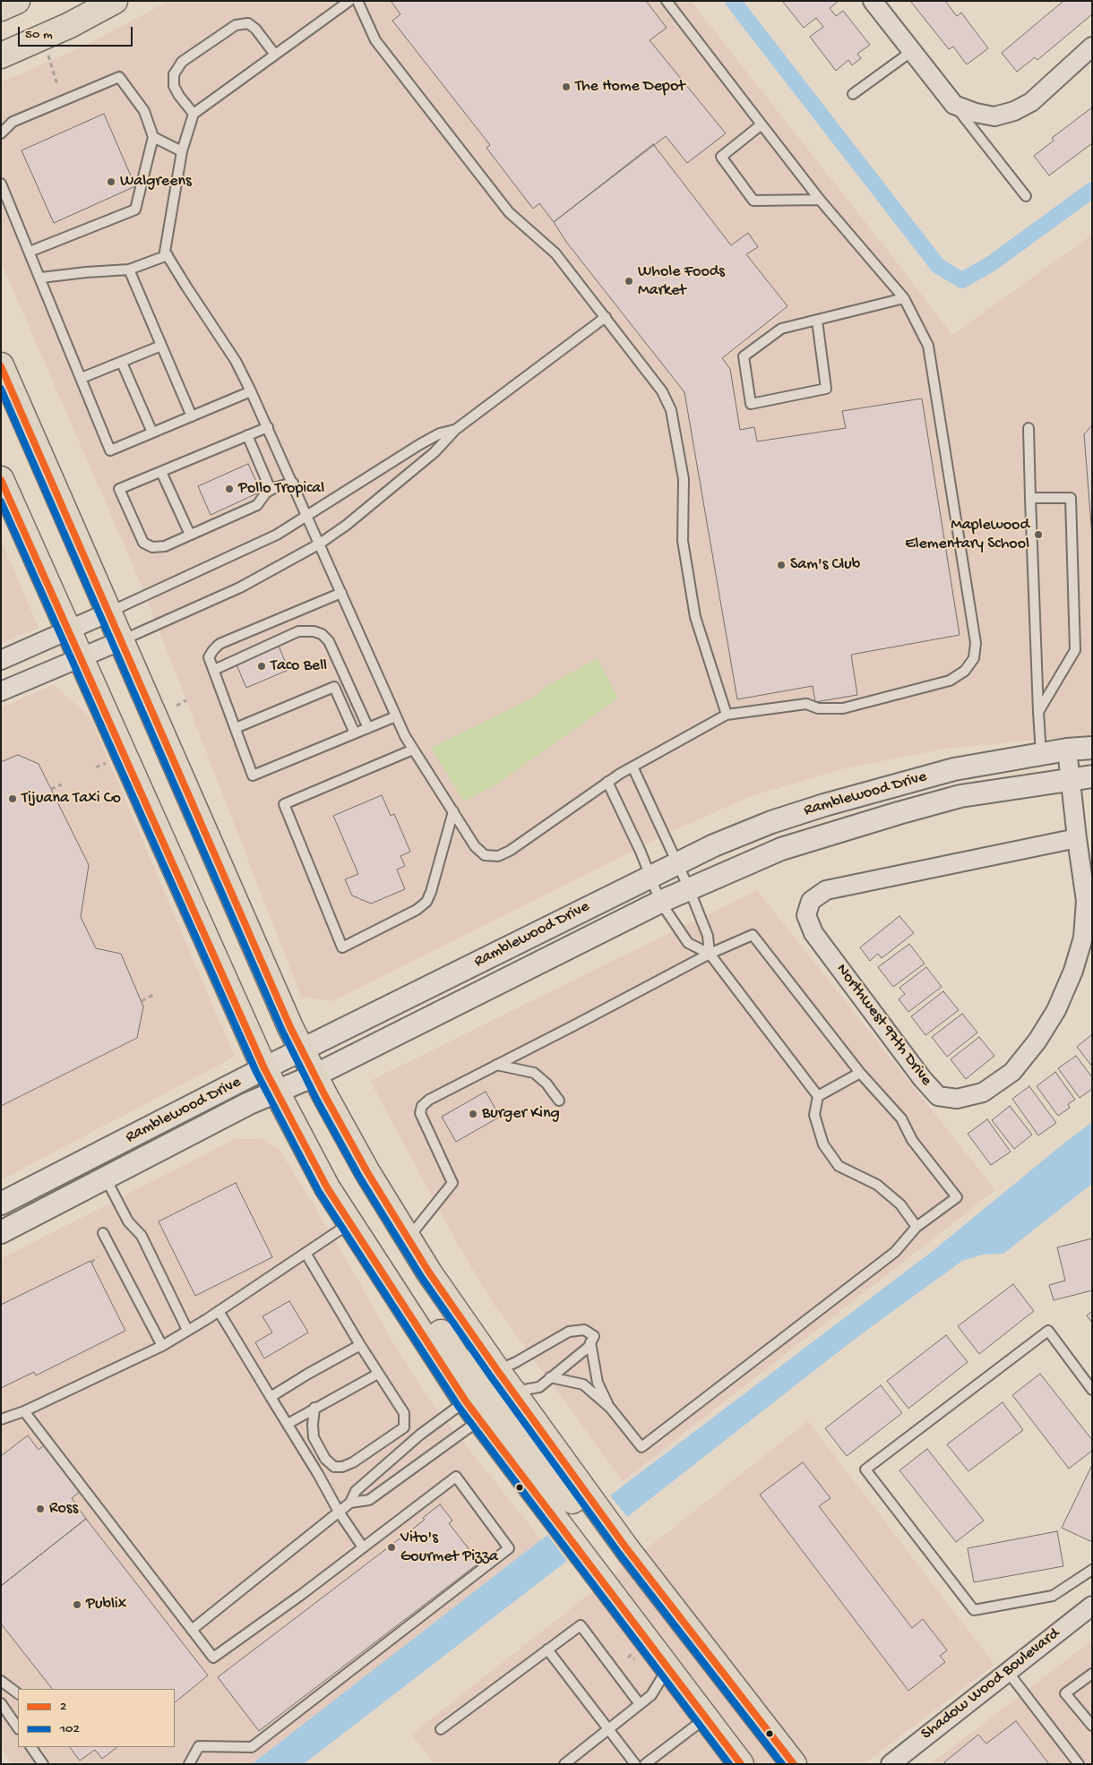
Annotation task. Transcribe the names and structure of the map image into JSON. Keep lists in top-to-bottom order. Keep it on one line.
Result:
{"streets":{"street":["Ramblewood Drive","Northwest 97th Drive","Shadow Wood Boulevard"]},"crossings":[["Ramblewood Drive","Northwest 97th Drive"]],"places":["The Home Depot","Walgreens","Whole Foods Market","Pollo Tropical","Maplewood Elementary School","Sam's Club","Taco Bell","Tijuana Taxi Co","Burger King","Ross","Vito's Gourmet Pizza","Publix"],"lines":["transit line 2","transit line 102"],"legend":["2","102"],"scale_bar":"50 m"}
